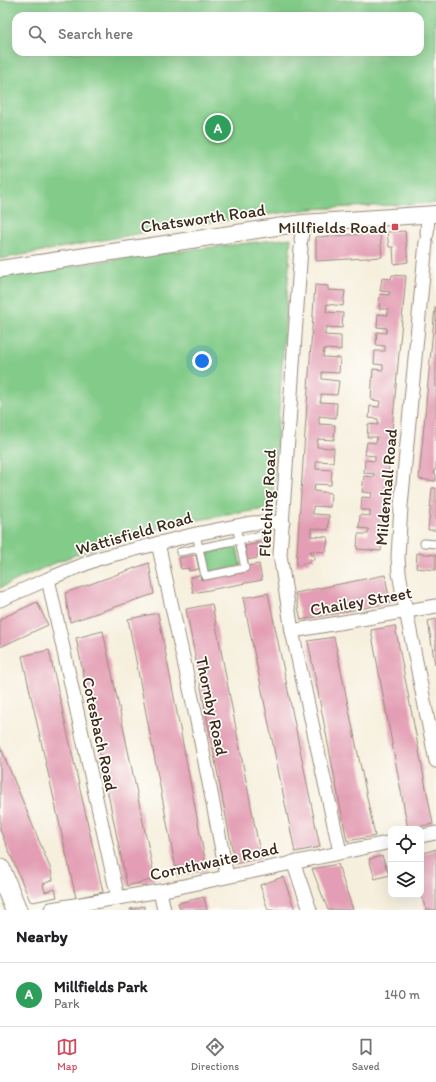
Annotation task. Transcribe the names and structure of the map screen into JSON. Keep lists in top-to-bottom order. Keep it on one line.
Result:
{"streets":{"street":["Chatsworth Road","Mildenhall Road","Fletching Road","Wattisfield Road","Chailey Street","Thornby Road","Cotesbach Road","Cornthwaite Road"]},"crossings":[["Chatsworth Road","Mildenhall Road"],["Chatsworth Road","Fletching Road"],["Mildenhall Road","Chailey Street"],["Fletching Road","Wattisfield Road"],["Fletching Road","Chailey Street"],["Fletching Road","Cornthwaite Road"],["Wattisfield Road","Thornby Road"],["Wattisfield Road","Cotesbach Road"],["Thornby Road","Cornthwaite Road"],["Cotesbach Road","Cornthwaite Road"]],"places":{"transit":["Millfields Road"]},"page":{"search":"Search here","pins":"A","heading":"Nearby","list":[{"mark":"A","name":"Millfields Park","note":"Park","value":"140 m"}],"nav":["Map","Directions","Saved"]}}
